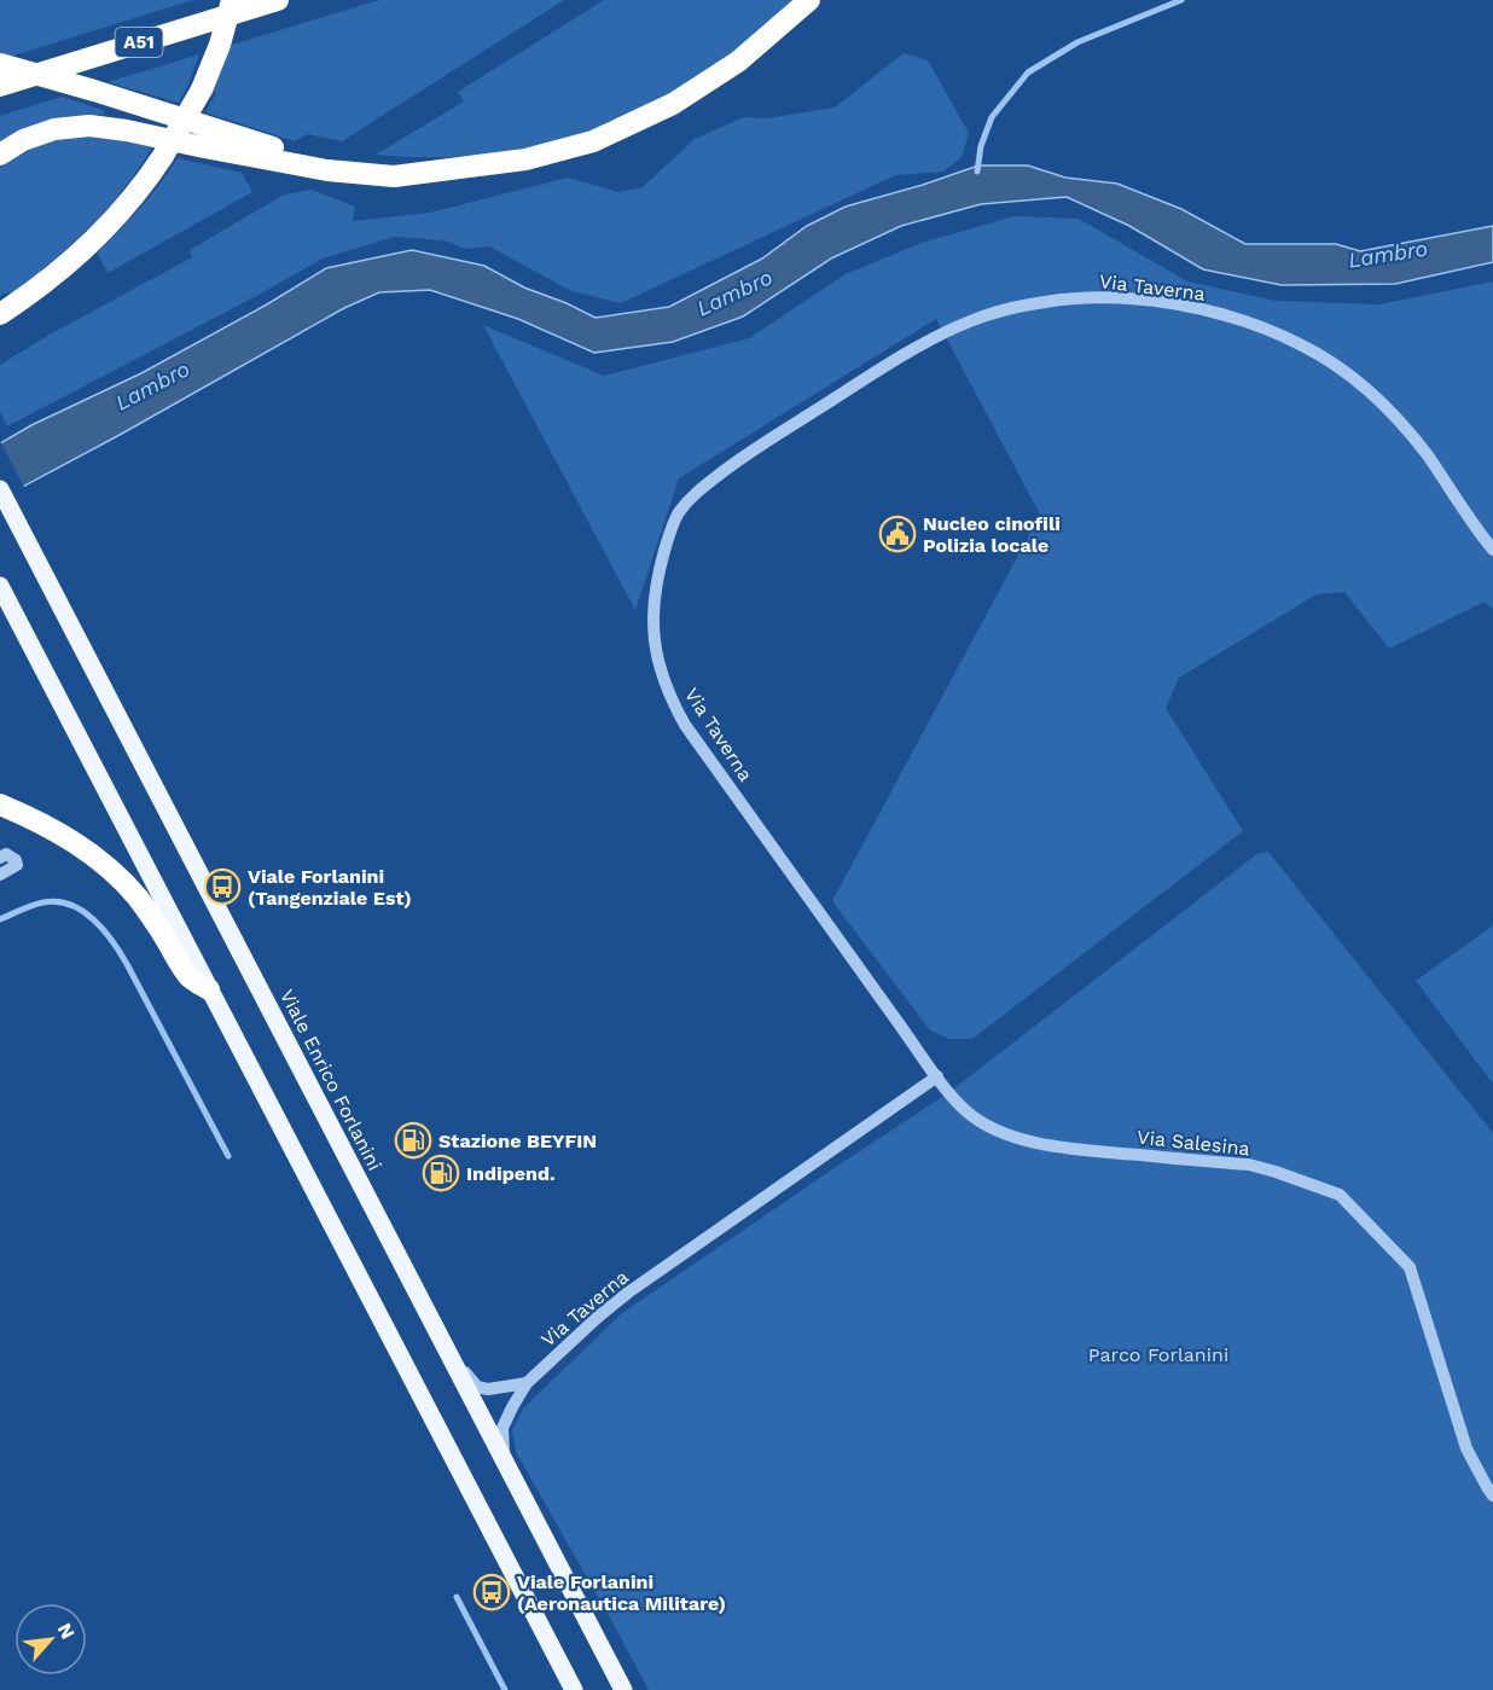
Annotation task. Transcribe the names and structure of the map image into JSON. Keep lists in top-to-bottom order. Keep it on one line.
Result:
{"streets":{"highway":["A51"],"main road":["Viale Enrico Forlanini"],"street":["Via Taverna","Via Salesina"]},"crossings":[["Via Taverna","Viale Enrico Forlanini"],["Via Taverna","Via Salesina"]],"water":["Lambro"],"parks":["Parco Forlanini"],"places":{"public building":["Nucleo cinofili Polizia locale"],"bus stop":["Viale Forlanini (Tangenziale Est)","Viale Forlanini (Aeronautica Militare)"],"fuel station":["Stazione BEYFIN","Indipend."]},"north":"top right"}
